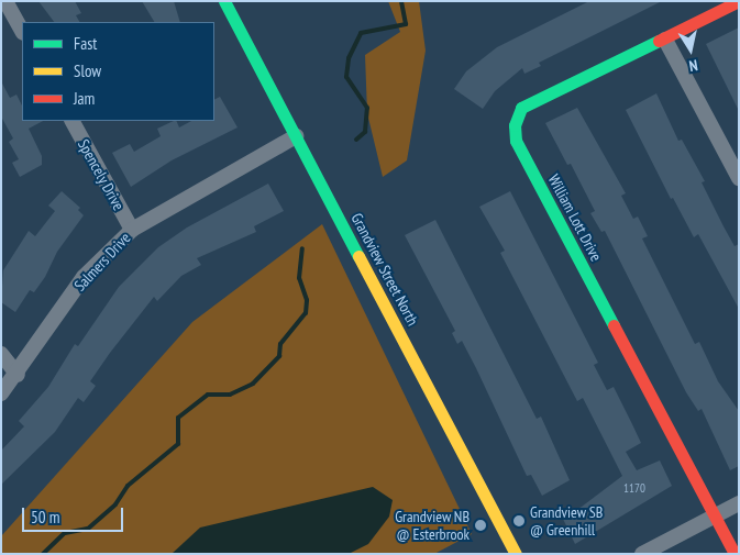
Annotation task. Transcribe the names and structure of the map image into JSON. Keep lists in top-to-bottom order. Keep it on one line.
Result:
{"streets":{"street":["Spencely Drive","William Lott Drive","Salmers Drive","Grandview Street North"]},"crossings":[["Spencely Drive","Salmers Drive"],["Salmers Drive","Grandview Street North"]],"places":["Grandview SB @ Greenhill","Grandview NB @ Esterbrook"],"house_numbers":["1170"],"legend":["Fast","Slow","Jam"],"scale_bar":"50 m","north":"bottom"}
